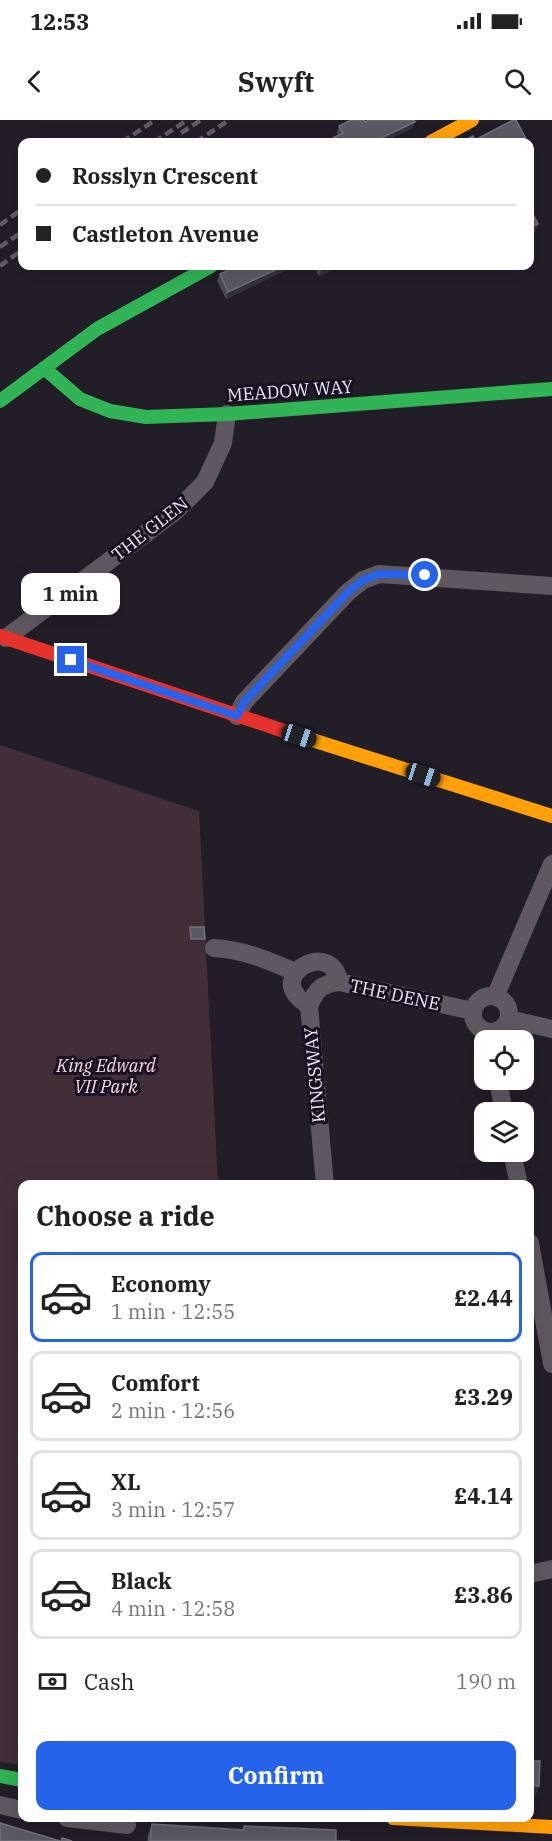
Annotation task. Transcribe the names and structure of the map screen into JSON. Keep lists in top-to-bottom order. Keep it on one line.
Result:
{"streets":{"street":["MEADOW WAY","THE GLEN","THE DENE","KINGSWAY"]},"crossings":[["MEADOW WAY","THE GLEN"],["THE DENE","KINGSWAY"]],"parks":["King Edward VII Park"],"page":{"status":"12:53","header":"Swyft","banner":["Rosslyn Crescent","Castleton Avenue"],"bubble":"1 min","heading":"Choose a ride","list":[{"name":"Economy","note":"1 min · 12:55","value":"£2.44"},{"name":"Comfort","note":"2 min · 12:56","value":"£3.29"},{"name":"XL","note":"3 min · 12:57","value":"£4.14"},{"name":"Black","note":"4 min · 12:58","value":"£3.86"}],"pay":["Cash","190 m"],"buttons":"Confirm"}}
